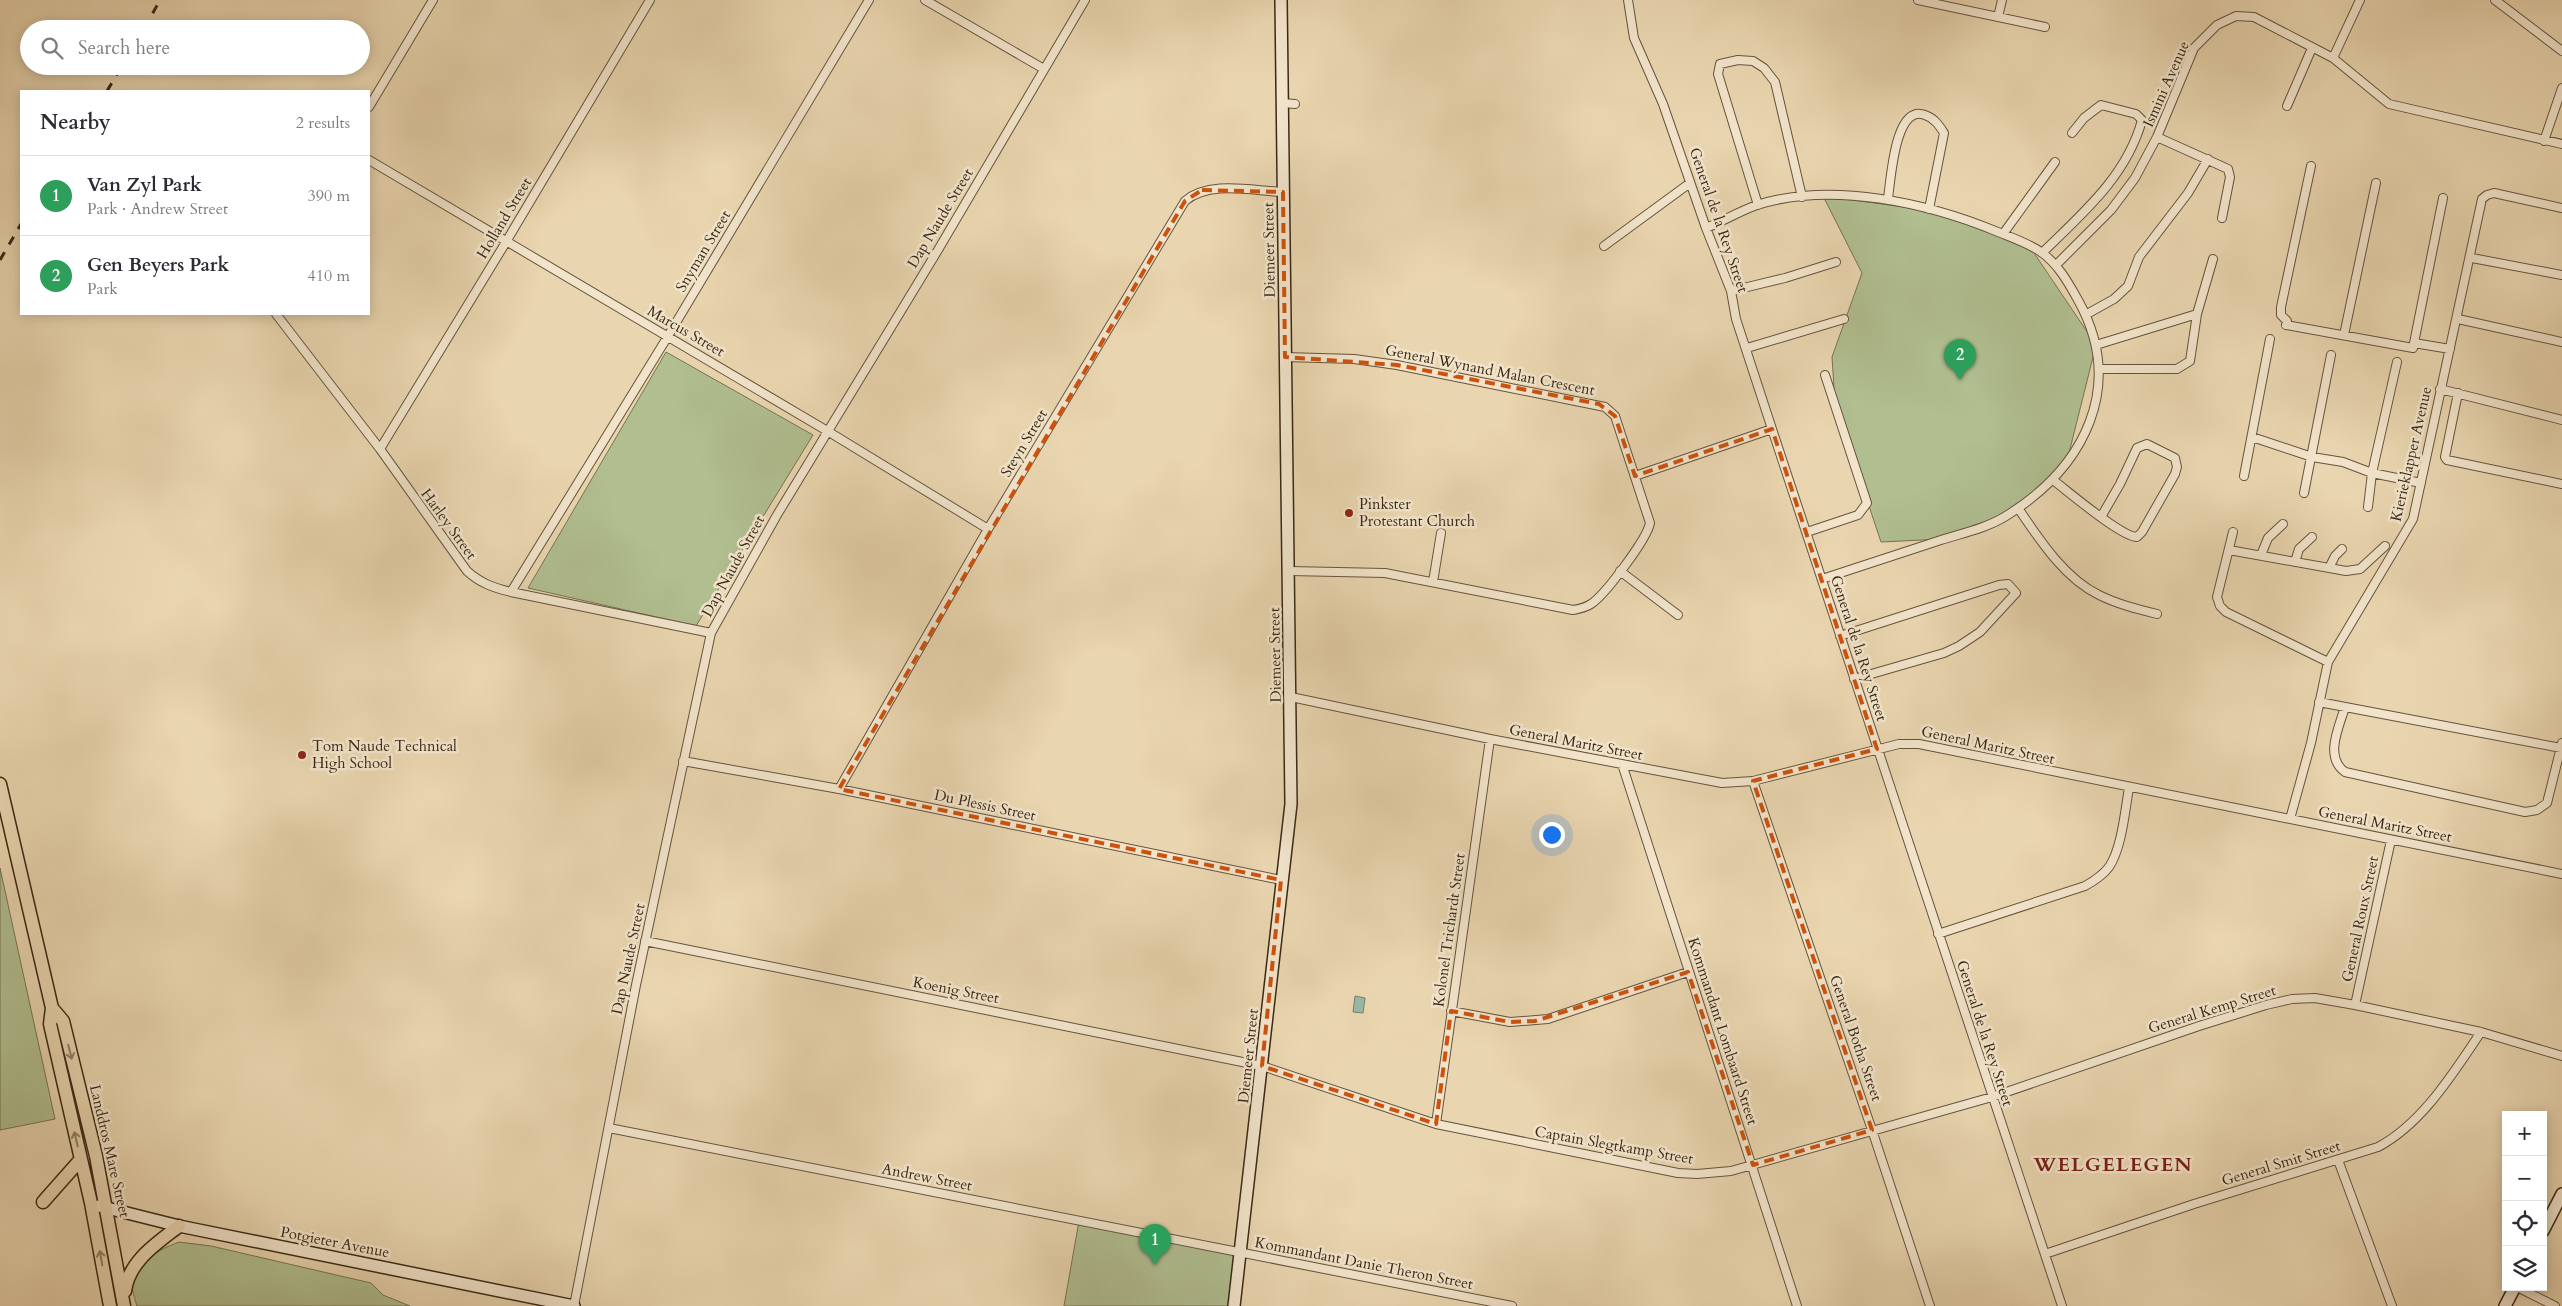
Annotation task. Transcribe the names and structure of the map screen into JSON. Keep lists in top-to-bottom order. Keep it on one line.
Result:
{"streets":{"main road":["Landdros Mare Street"],"street":["Ismini Avenue","Holland Street","Dap Naude Street","General de la Rey Street","Diemeer Street","Snyman Street","Marcus Street","General Wynand Malan Crescent","Steyn Street","Kierieklapper Avenue","Harley Street","General Maritz Street","Du Plessis Street","General Roux Street","Kolonel Trichardt Street","Koenig Street","General Kemp Street","Kommandant Lombaard Street","General Botha Street","Captain Slegtkamp Street","General Smit Street","Andrew Street","Potgieter Avenue","Kommandant Danie Theron Street"]},"crossings":[["Holland Street","Marcus Street"],["Holland Street","Harley Street"],["Dap Naude Street","Marcus Street"],["Dap Naude Street","Harley Street"],["Dap Naude Street","Du Plessis Street"],["Dap Naude Street","Koenig Street"],["Dap Naude Street","Andrew Street"],["Dap Naude Street","Potgieter Avenue"],["General de la Rey Street","General Maritz Street"],["General de la Rey Street","General Kemp Street"],["General de la Rey Street","Captain Slegtkamp Street"],["General de la Rey Street","General Smit Street"],["Diemeer Street","General Wynand Malan Crescent"],["Diemeer Street","Steyn Street"],["Diemeer Street","General Maritz Street"],["Diemeer Street","Du Plessis Street"],["Diemeer Street","Koenig Street"],["Diemeer Street","Captain Slegtkamp Street"],["Diemeer Street","Andrew Street"],["Diemeer Street","Kommandant Danie Theron Street"],["Snyman Street","Marcus Street"],["Snyman Street","Harley Street"],["Marcus Street","Steyn Street"],["Steyn Street","Du Plessis Street"],["Kierieklapper Avenue","General Maritz Street"],["General Maritz Street","General Roux Street"],["General Maritz Street","Kolonel Trichardt Street"],["General Maritz Street","Kommandant Lombaard Street"],["General Maritz Street","General Botha Street"],["General Roux Street","General Kemp Street"],["Kolonel Trichardt Street","Captain Slegtkamp Street"],["Koenig Street","Captain Slegtkamp Street"],["General Kemp Street","Captain Slegtkamp Street"],["General Kemp Street","General Smit Street"],["Kommandant Lombaard Street","Captain Slegtkamp Street"],["General Botha Street","Captain Slegtkamp Street"],["Landdros Mare Street","Potgieter Avenue"],["Andrew Street","Kommandant Danie Theron Street"]],"districts":["WELGELEGEN"],"places":["Pinkster Protestant Church","Tom Naude Technical High School"],"page":{"search":"Search here","heading":["Nearby","2 results"],"list":[{"mark":"1","name":"Van Zyl Park","note":"Park · Andrew Street","value":"390 m"},{"mark":"2","name":"Gen Beyers Park","note":"Park","value":"410 m"}],"pins":["2","1"],"map_buttons":["+","−"]}}
